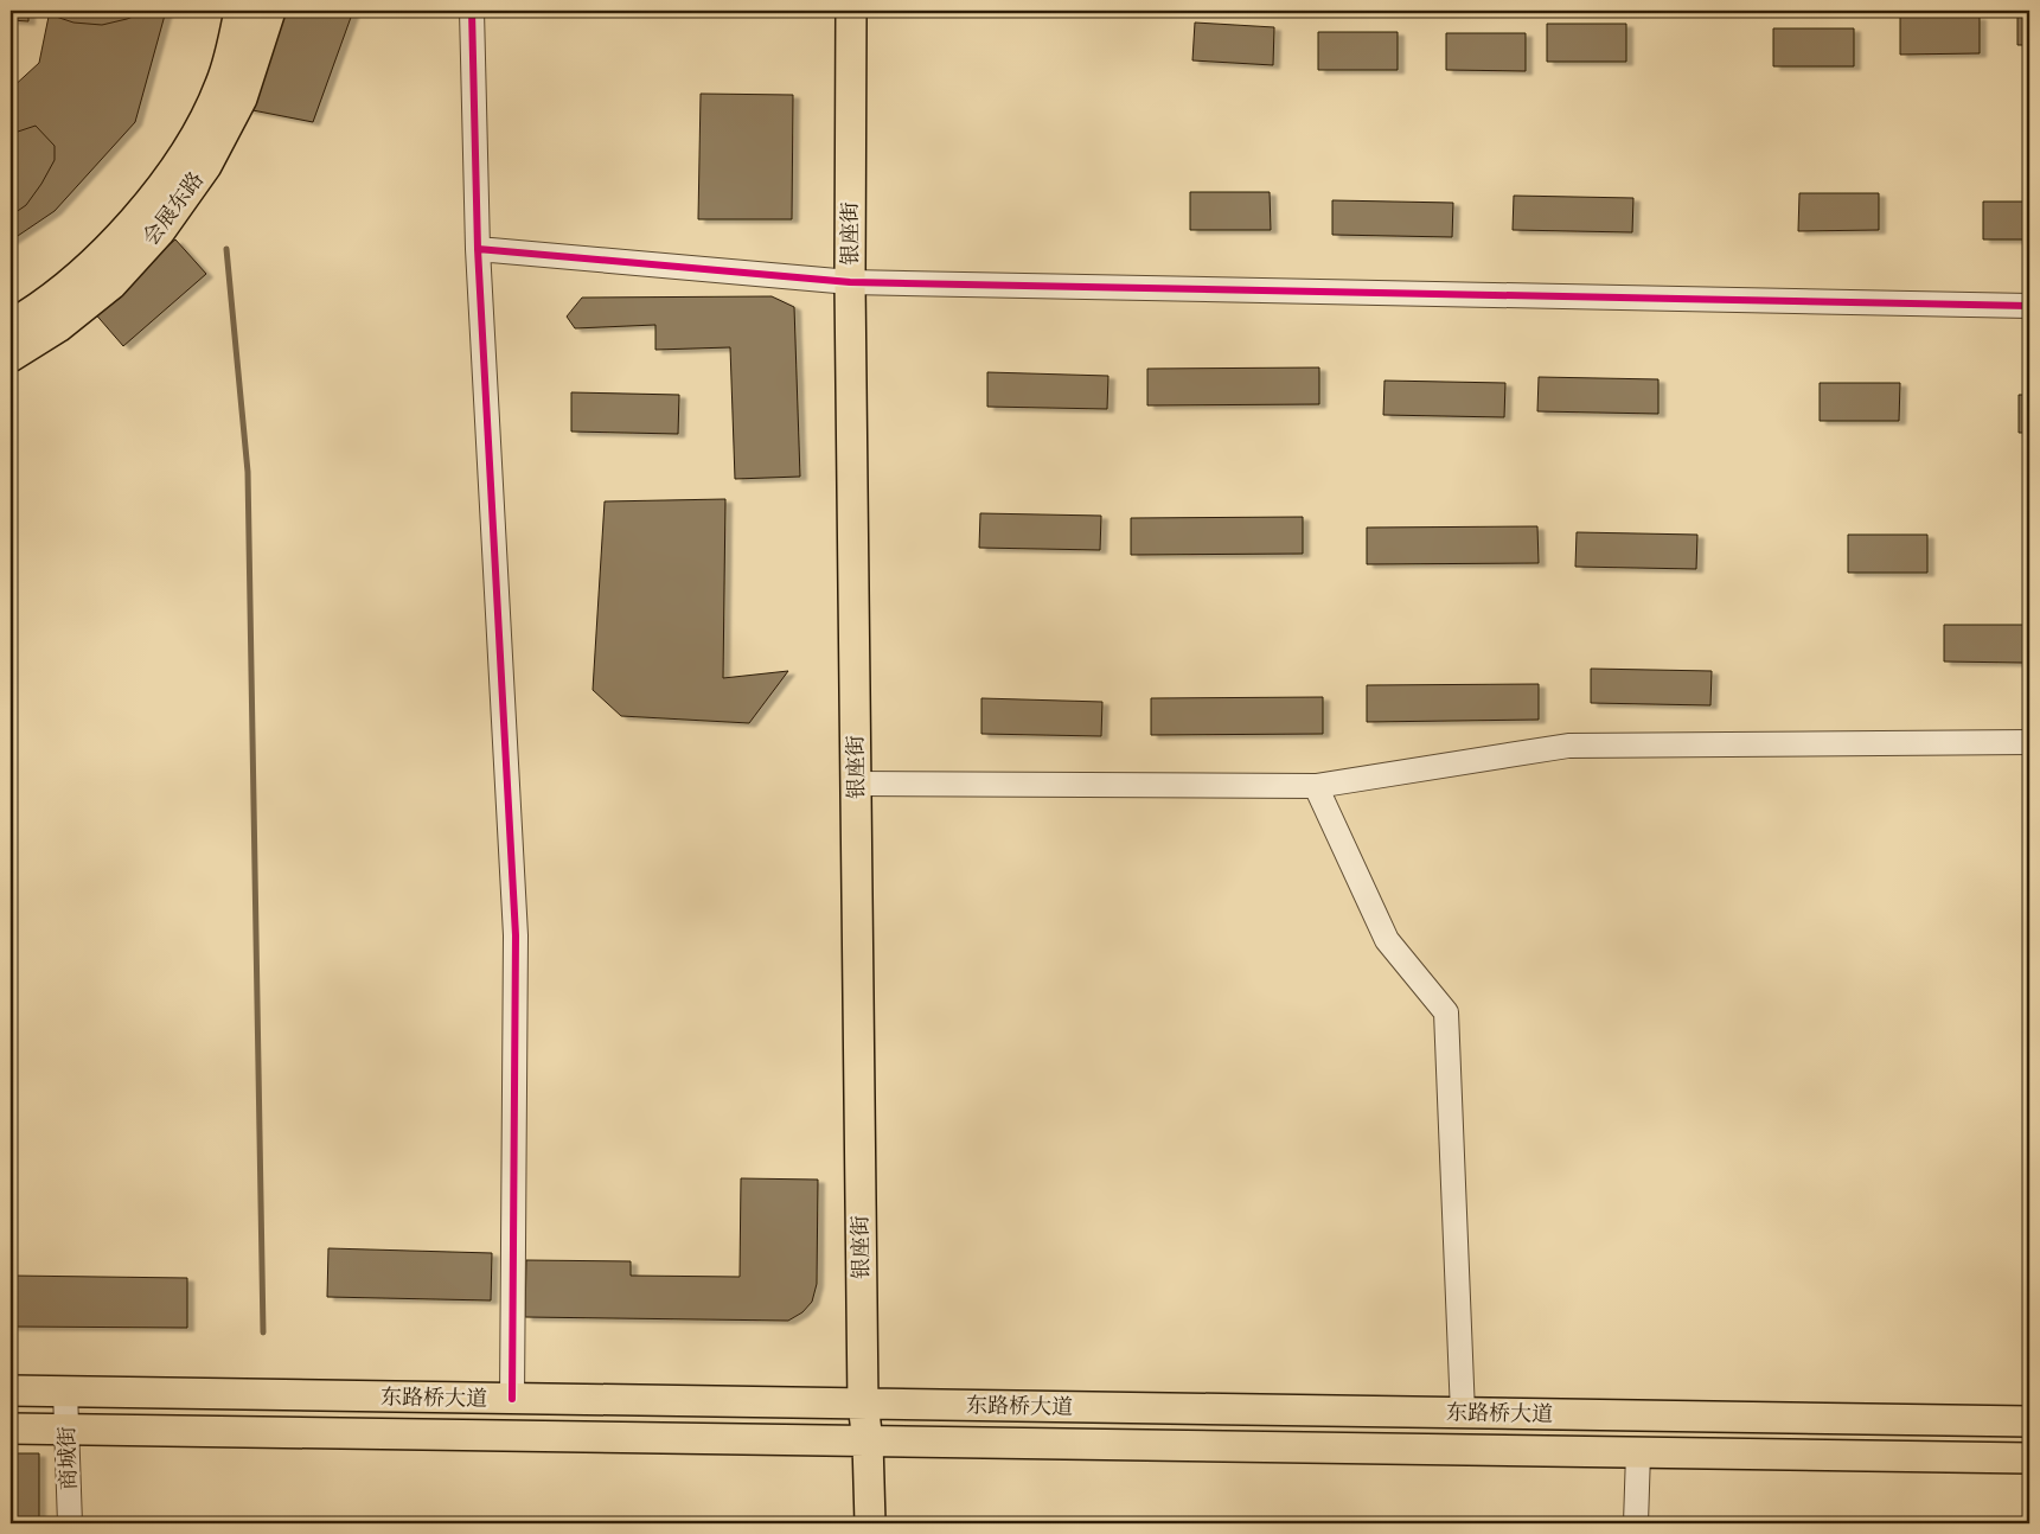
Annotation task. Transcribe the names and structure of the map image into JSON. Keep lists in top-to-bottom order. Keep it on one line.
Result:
{"streets":{"main road":["会展东路","银座街","东路桥大道"],"street":["商城街"]},"crossings":[["银座街","东路桥大道"],["东路桥大道","商城街"]]}
